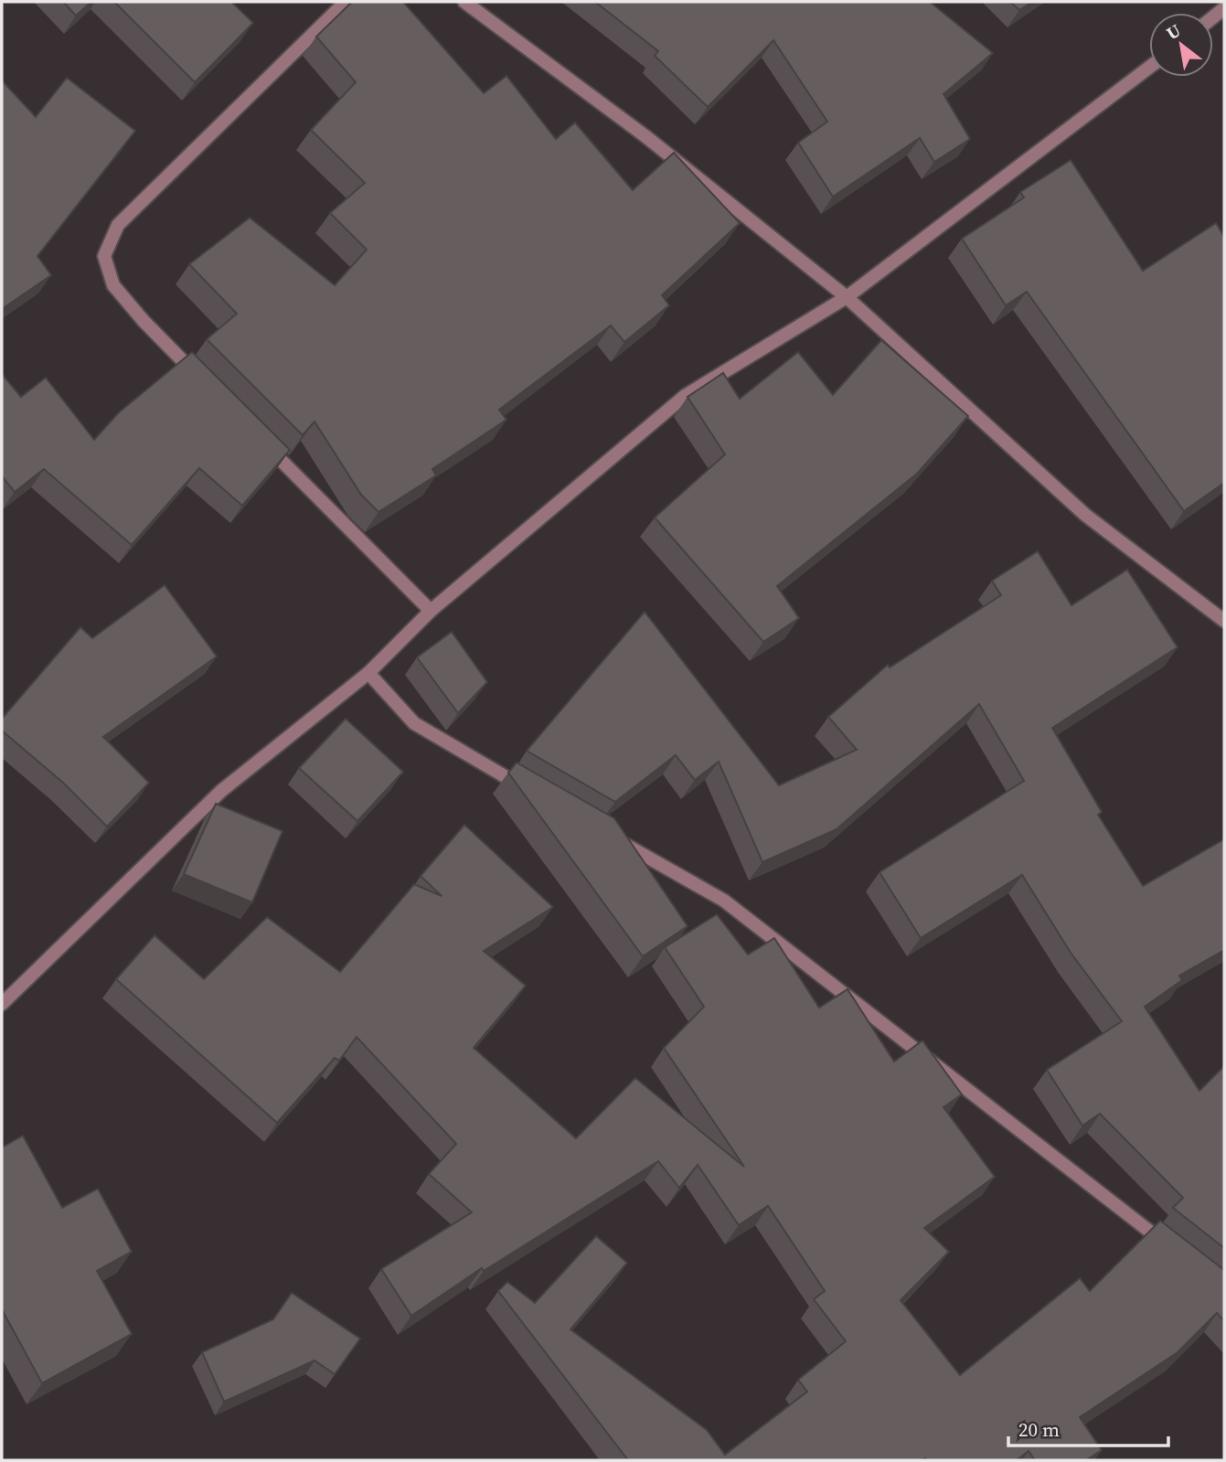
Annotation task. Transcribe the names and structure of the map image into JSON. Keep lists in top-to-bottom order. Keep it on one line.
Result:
{"scale_bar":"20 m","north":"top left"}
